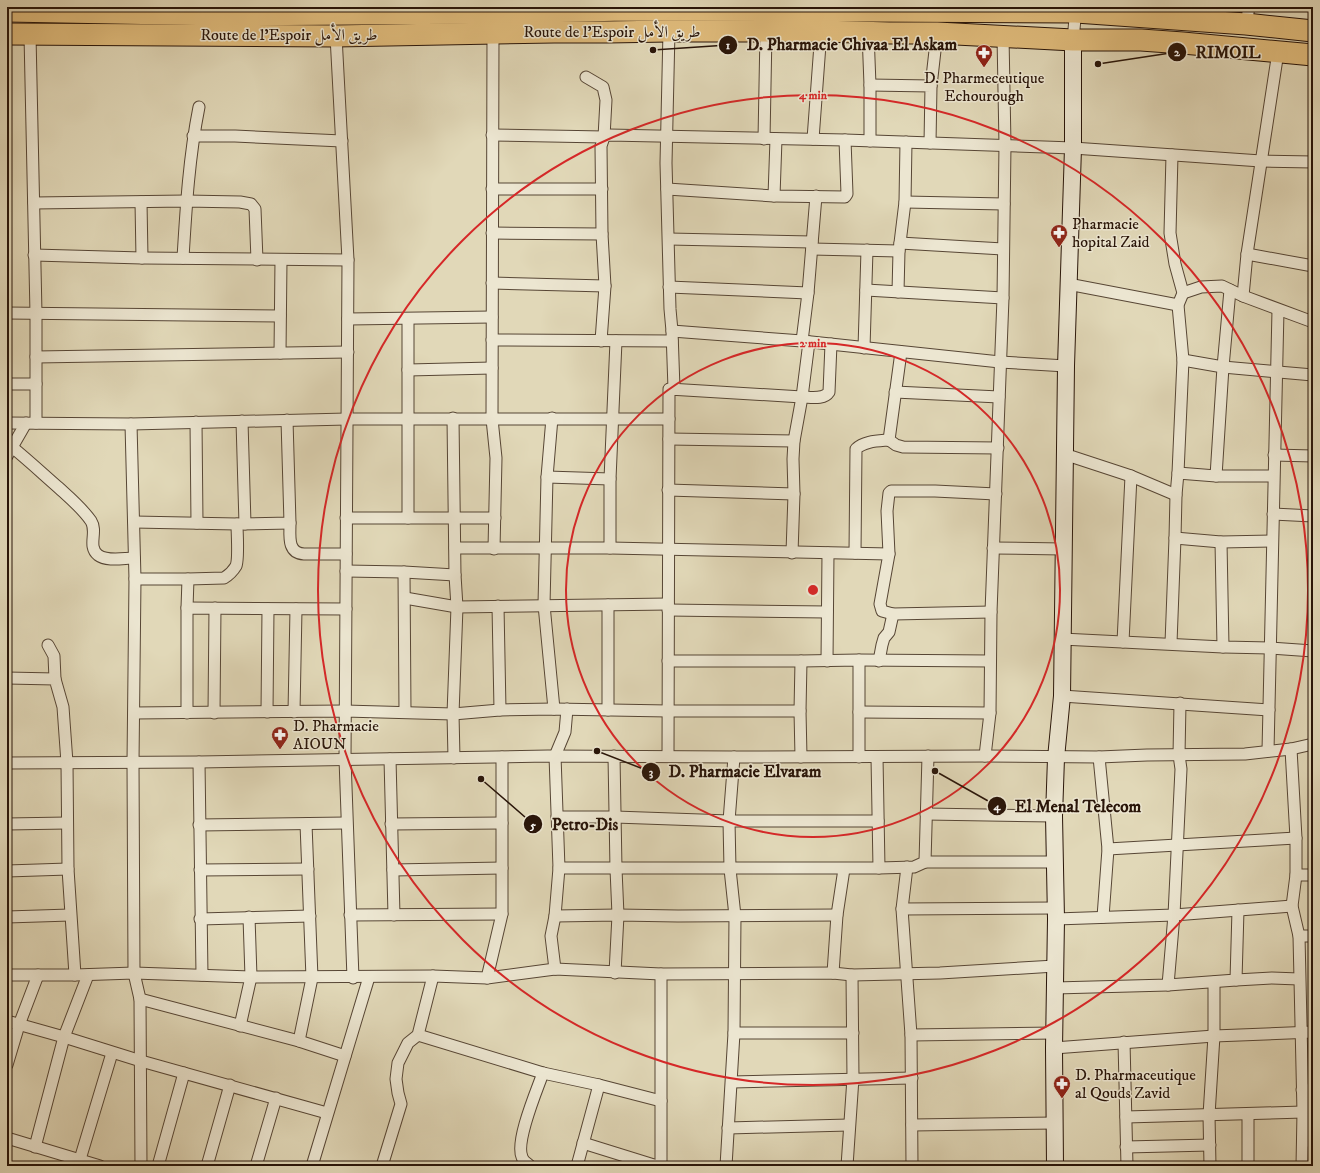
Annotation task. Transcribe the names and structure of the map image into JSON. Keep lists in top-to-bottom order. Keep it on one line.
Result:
{"streets":{"highway":["Route de l’Espoir طريق الأمل"]},"places":{"other":["D. Pharmacie Chivaa El Askam","RIMOIL","D. Pharmacie Elvaram","El Menal Telecom","Petro-Dis"],"pharmacy":["D. Pharmeceutique Echourough","Pharmacie hopital Zaid","D. Pharmacie AIOUN","D. Pharmaceutique al Qouds Zavid"]},"rings":["4 min","2 min"]}
